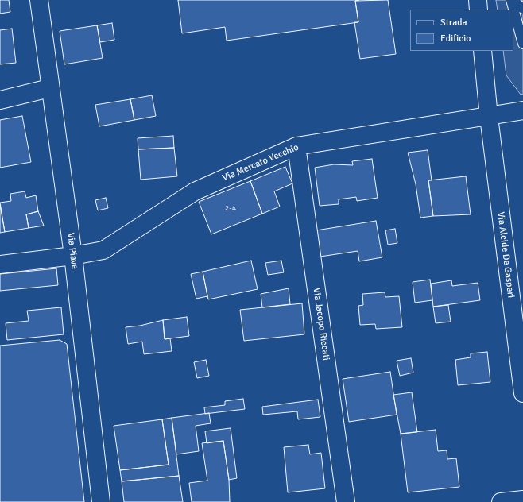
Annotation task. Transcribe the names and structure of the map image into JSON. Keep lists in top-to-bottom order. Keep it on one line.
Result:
{"streets":{"street":["Via Mercato Vecchio","Via Piave","Via Alcide De Gasperi","Via Jacopo Riccati"]},"crossings":[["Via Mercato Vecchio","Via Piave"],["Via Mercato Vecchio","Via Alcide De Gasperi"],["Via Mercato Vecchio","Via Jacopo Riccati"]],"house_numbers":["2-4"],"legend":["Strada","Edificio"]}
